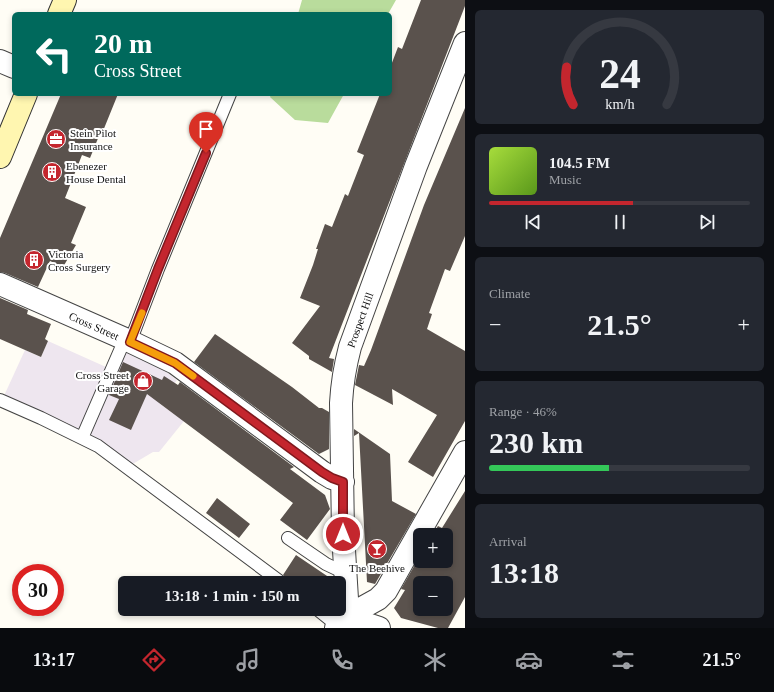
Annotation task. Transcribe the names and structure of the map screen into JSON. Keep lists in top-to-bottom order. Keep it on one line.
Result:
{"streets":{"street":["Prospect Hill","Cross Street"]},"crossings":[["Prospect Hill","Cross Street"]],"places":{"office":["Stein Pilot Insurance"],"building":["Ebenezer House Dental","Victoria Cross Surgery"],"shop":["Cross Street Garage"],"bar":["The Beehive"]},"page":{"turn":["20 m","Cross Street"],"song":["104.5 FM","Music"],"tile":["Climate",["Range · 46%","230 km"],["Arrival","13:18"]],"heat":["−","21.5°","+"],"map_buttons":["+","−"],"limit":"30","trip":"13:18 · 1 min · 150 m","tabs":["13:17","21.5°"],"gauge":["24","km/h"]}}
